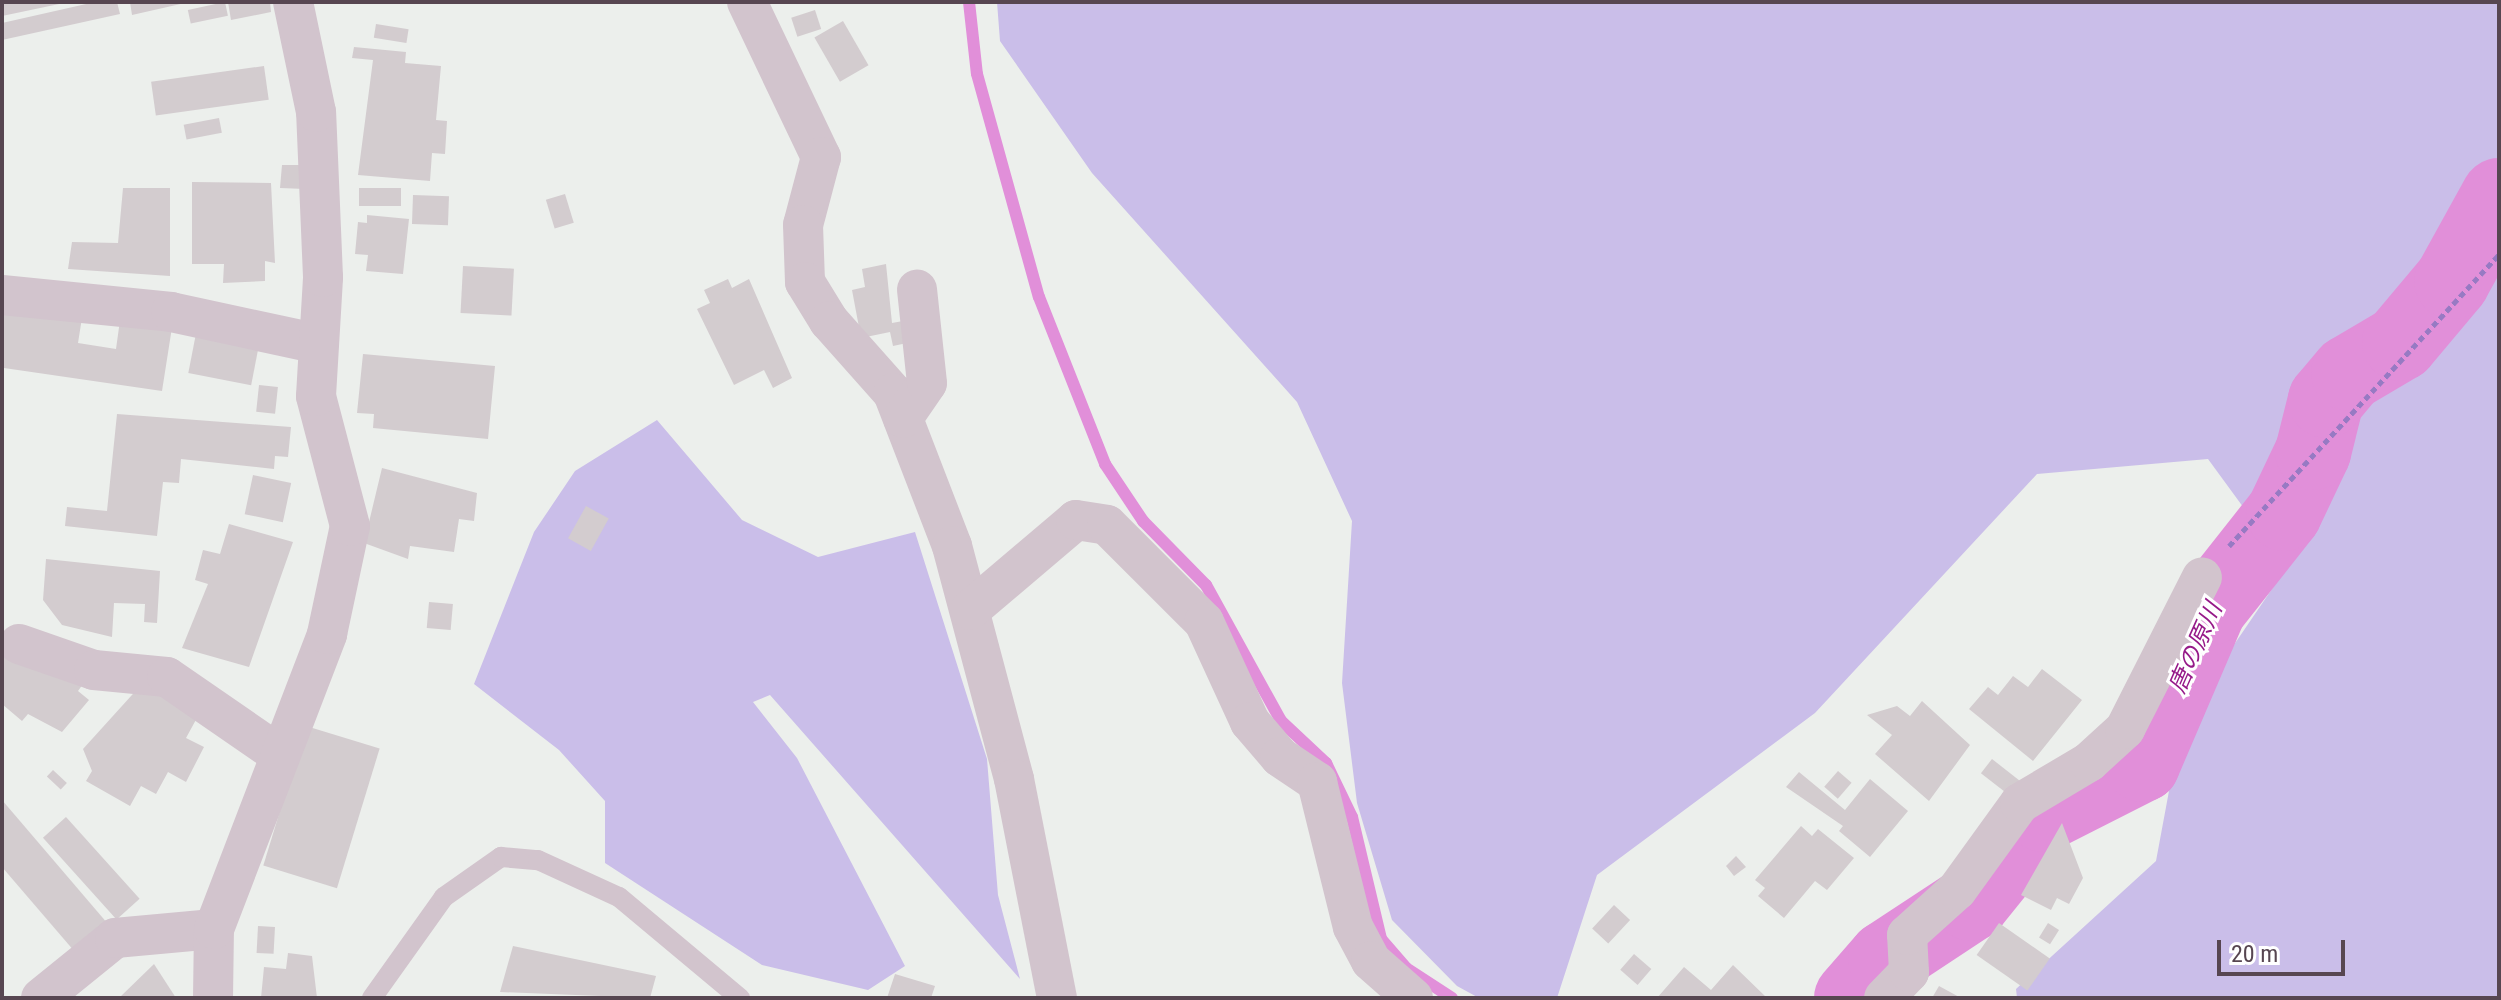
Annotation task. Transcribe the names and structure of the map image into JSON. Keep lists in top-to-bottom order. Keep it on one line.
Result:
{"water":["唐の原川"],"scale_bar":"20 m"}
